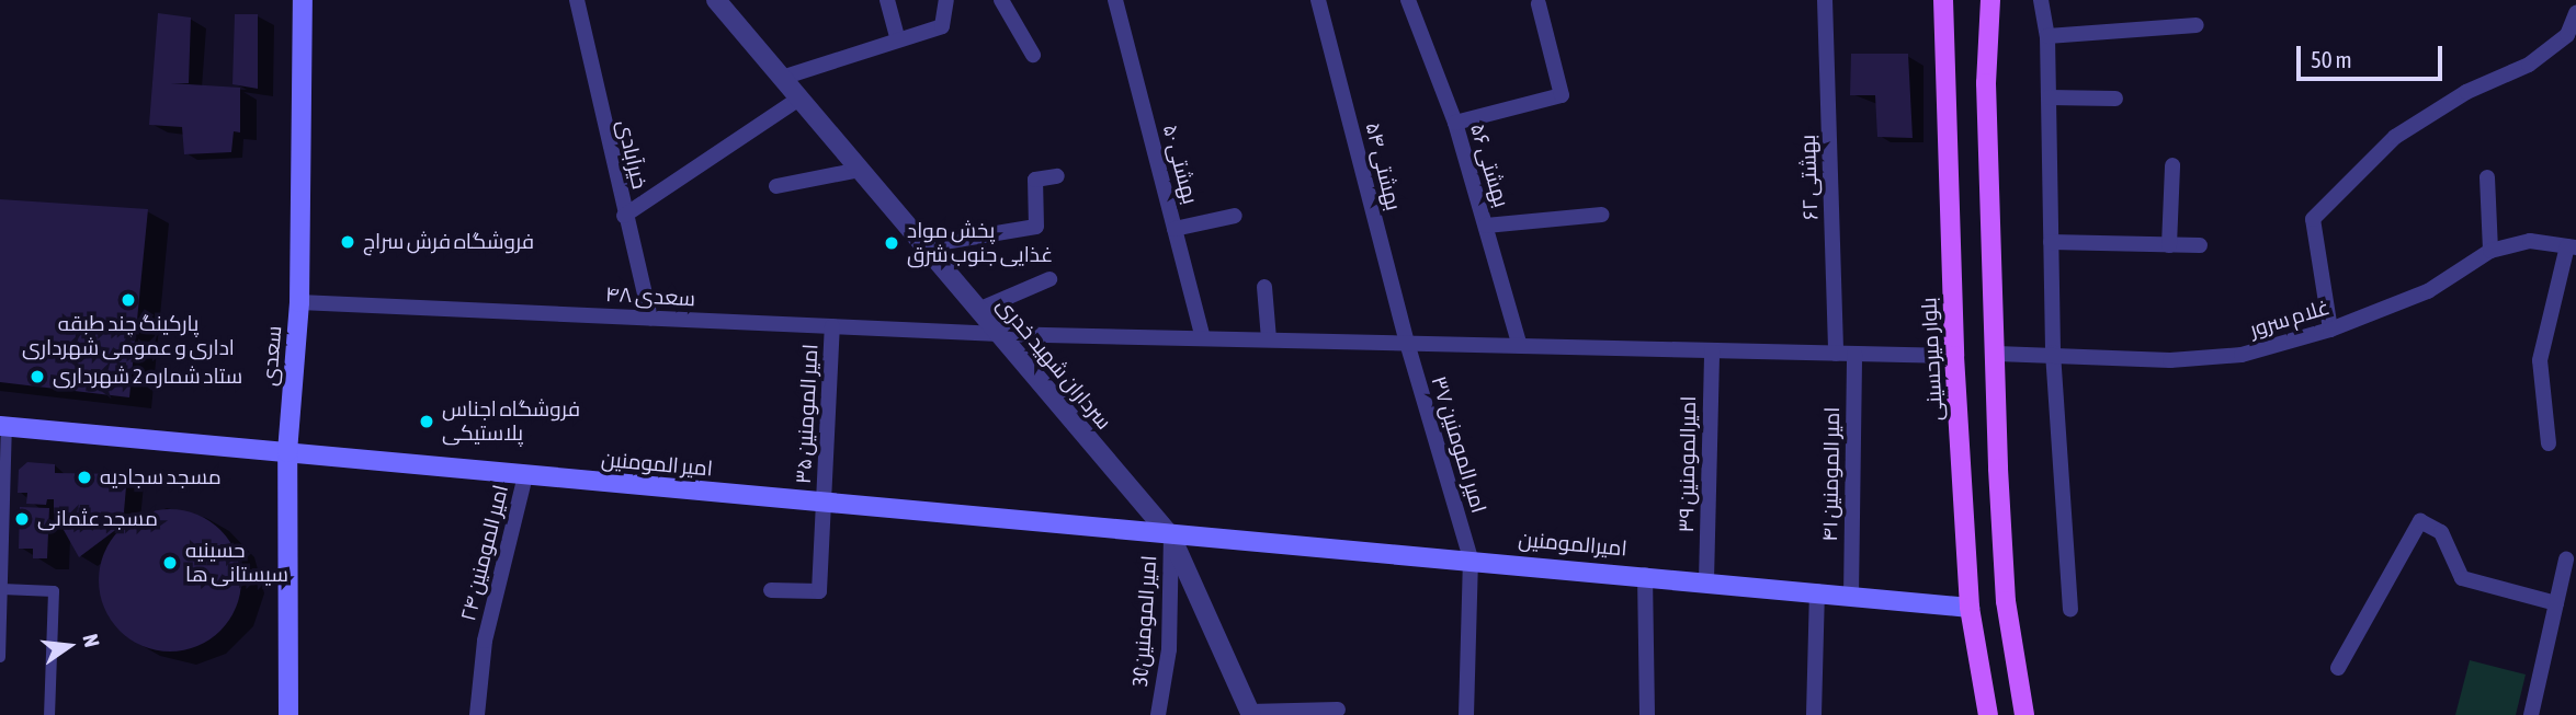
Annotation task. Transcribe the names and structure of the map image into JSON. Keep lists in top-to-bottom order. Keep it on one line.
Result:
{"streets":{"main road":["سعدی","بلوار میرحسینی","امیر المومنین","امیرالمومنین"],"street":["خیرآبادی","بهشتی ۵۰","بهشتی ۵۶","بهشتی ۵۴","بهشتی ۶۲","سعدی ۴۸","غلام سرور","سرداران شهید خدری","امیر المومنین ۳۵","امیر المومنین ۳۷","امیرالمومنین ۳۹","امیر المومنین ۴۱","امیر المومنین ۲۴","امیر المومنین30"]},"crossings":[["خیرآبادی","سعدی ۴۸"],["بهشتی ۵۰","سعدی ۴۸"],["بهشتی ۵۶","سعدی ۴۸"],["بهشتی ۵۴","سعدی ۴۸"],["بهشتی ۵۴","امیر المومنین ۳۷"],["بهشتی ۶۲","سعدی ۴۸"],["سعدی ۴۸","سعدی"],["سعدی ۴۸","بلوار میرحسینی"],["سعدی ۴۸","سرداران شهید خدری"],["سعدی ۴۸","امیر المومنین ۳۵"],["سعدی ۴۸","امیر المومنین ۳۷"],["سعدی ۴۸","امیرالمومنین ۳۹"],["سعدی ۴۸","امیر المومنین ۴۱"],["سعدی","امیر المومنین"],["بلوار میرحسینی","امیرالمومنین"],["سرداران شهید خدری","امیر المومنین"],["سرداران شهید خدری","امیرالمومنین"],["سرداران شهید خدری","امیر المومنین30"],["امیر المومنین ۳۵","امیر المومنین"],["امیر المومنین ۳۷","امیرالمومنین"],["امیر المومنین","امیرالمومنین"],["امیر المومنین","امیر المومنین ۲۴"],["امیر المومنین","امیر المومنین30"],["امیرالمومنین ۳۹","امیرالمومنین"],["امیر المومنین ۴۱","امیرالمومنین"],["امیرالمومنین","امیر المومنین30"]],"places":["فروشگاه فرش سراج","پخش مواد غذایی جنوب شرق","پارکینگ چند طبقه اداری و عمومی شهرداری","ستاد شماره 2 شهرداری","فروشگاه اجناس پلاستیکی","مسجد سجادیه","مسجد عثمانی","حسینیه سیستانی ها"],"scale_bar":"50 m","north":"right"}
